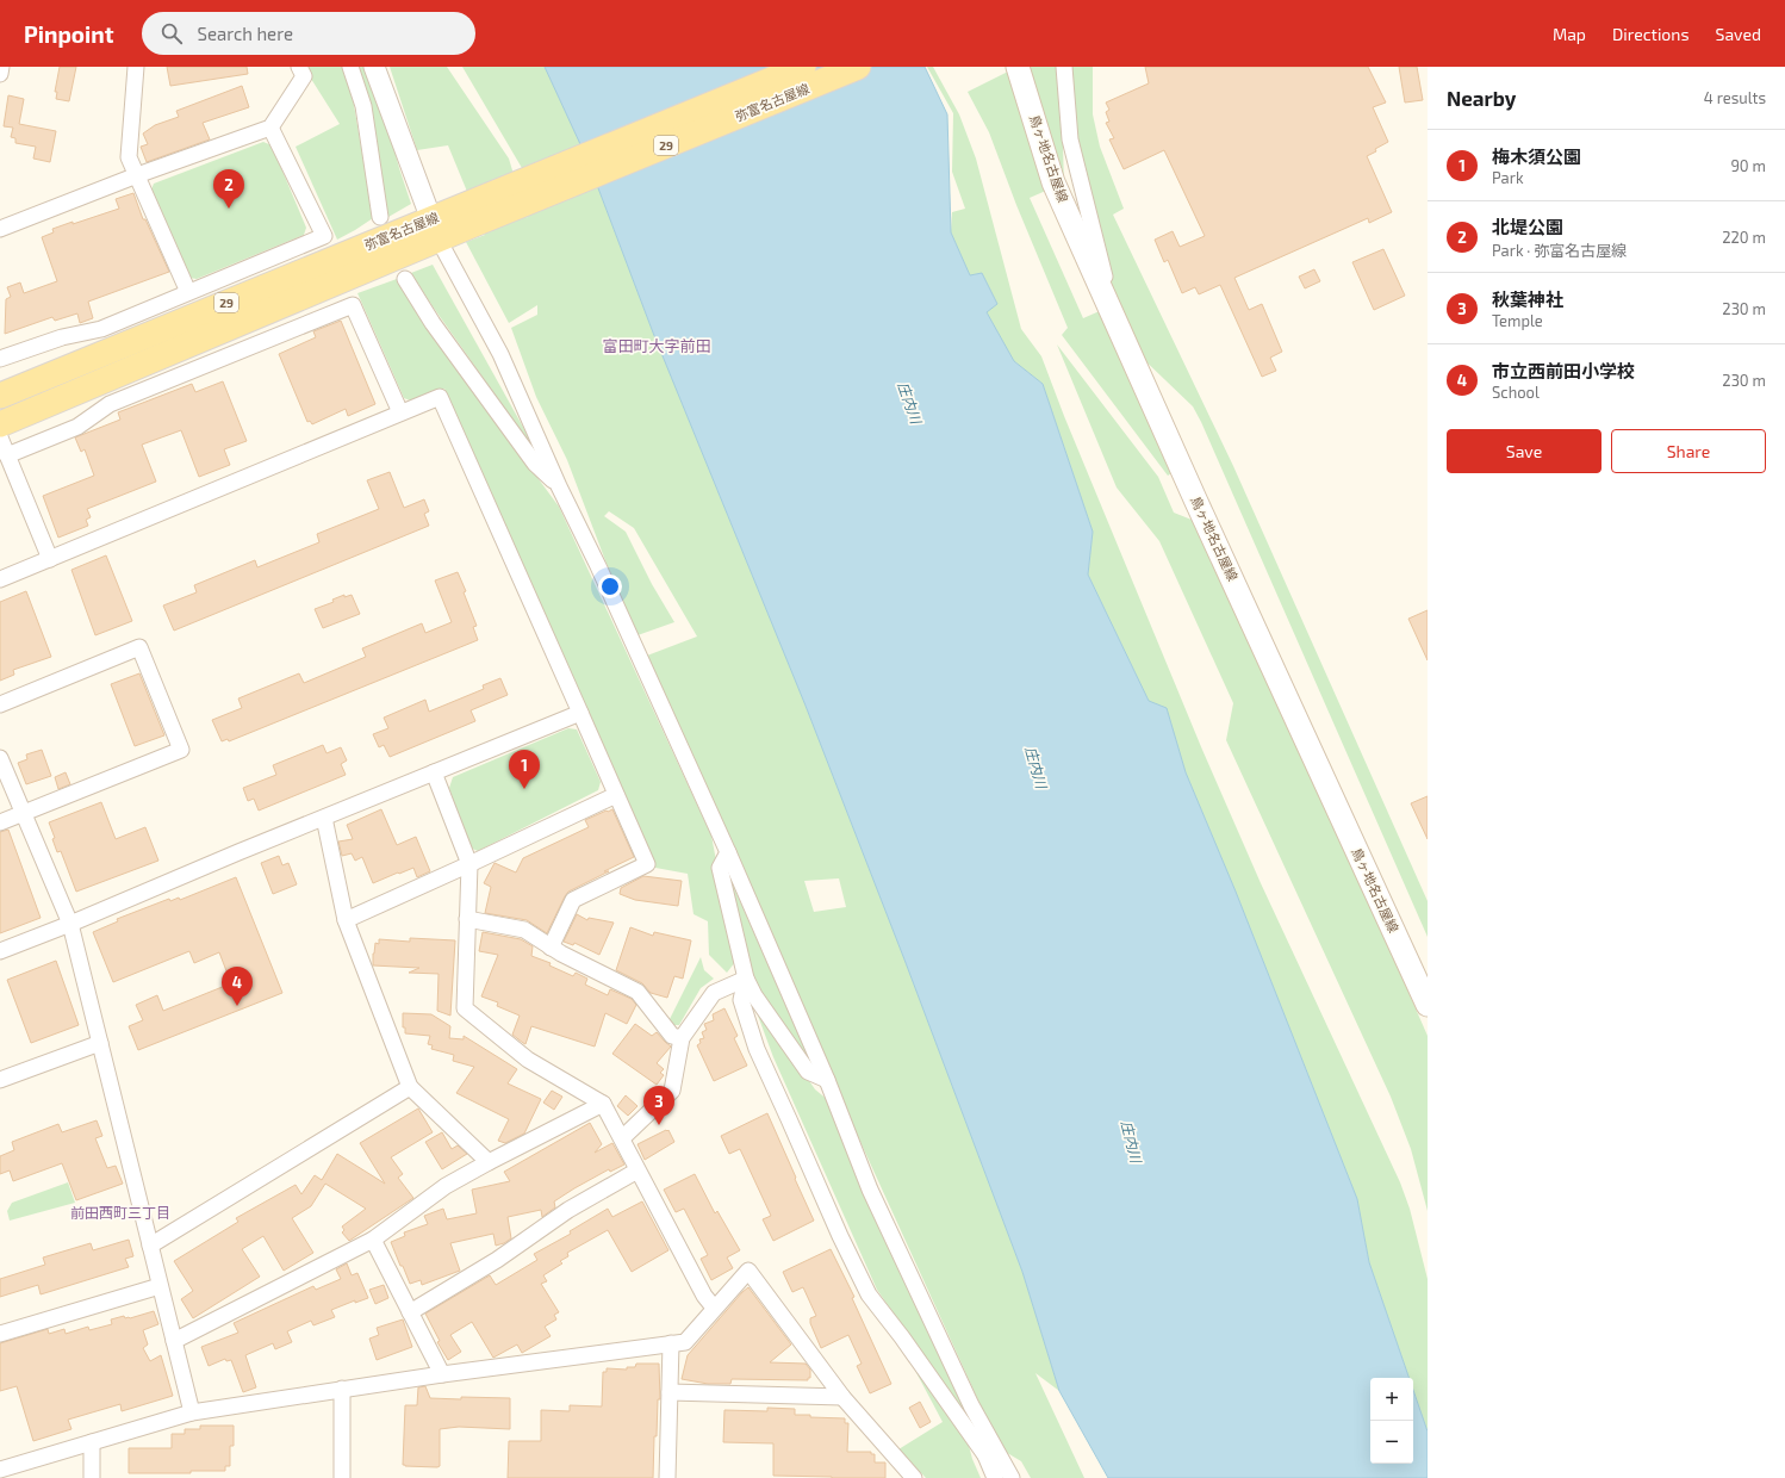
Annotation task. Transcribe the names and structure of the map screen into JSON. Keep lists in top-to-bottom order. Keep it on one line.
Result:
{"streets":{"main road":["弥富名古屋線","29","鳥ヶ地名古屋線"]},"districts":["富田町大字前田","前田西町三丁目"],"water":["庄内川"],"page":{"header":"Pinpoint","search":"Search here","nav":["Map","Directions","Saved"],"heading":["Nearby","4 results"],"list":[{"mark":"1","name":"梅木須公園","note":"Park","value":"90 m"},{"mark":"2","name":"北堤公園","note":"Park · 弥富名古屋線","value":"220 m"},{"mark":"3","name":"秋葉神社","note":"Temple","value":"230 m"},{"mark":"4","name":"市立西前田小学校","note":"School","value":"230 m"}],"pins":["2","1","4","3"],"buttons":["Save","Share"],"map_buttons":["+","−"]}}
